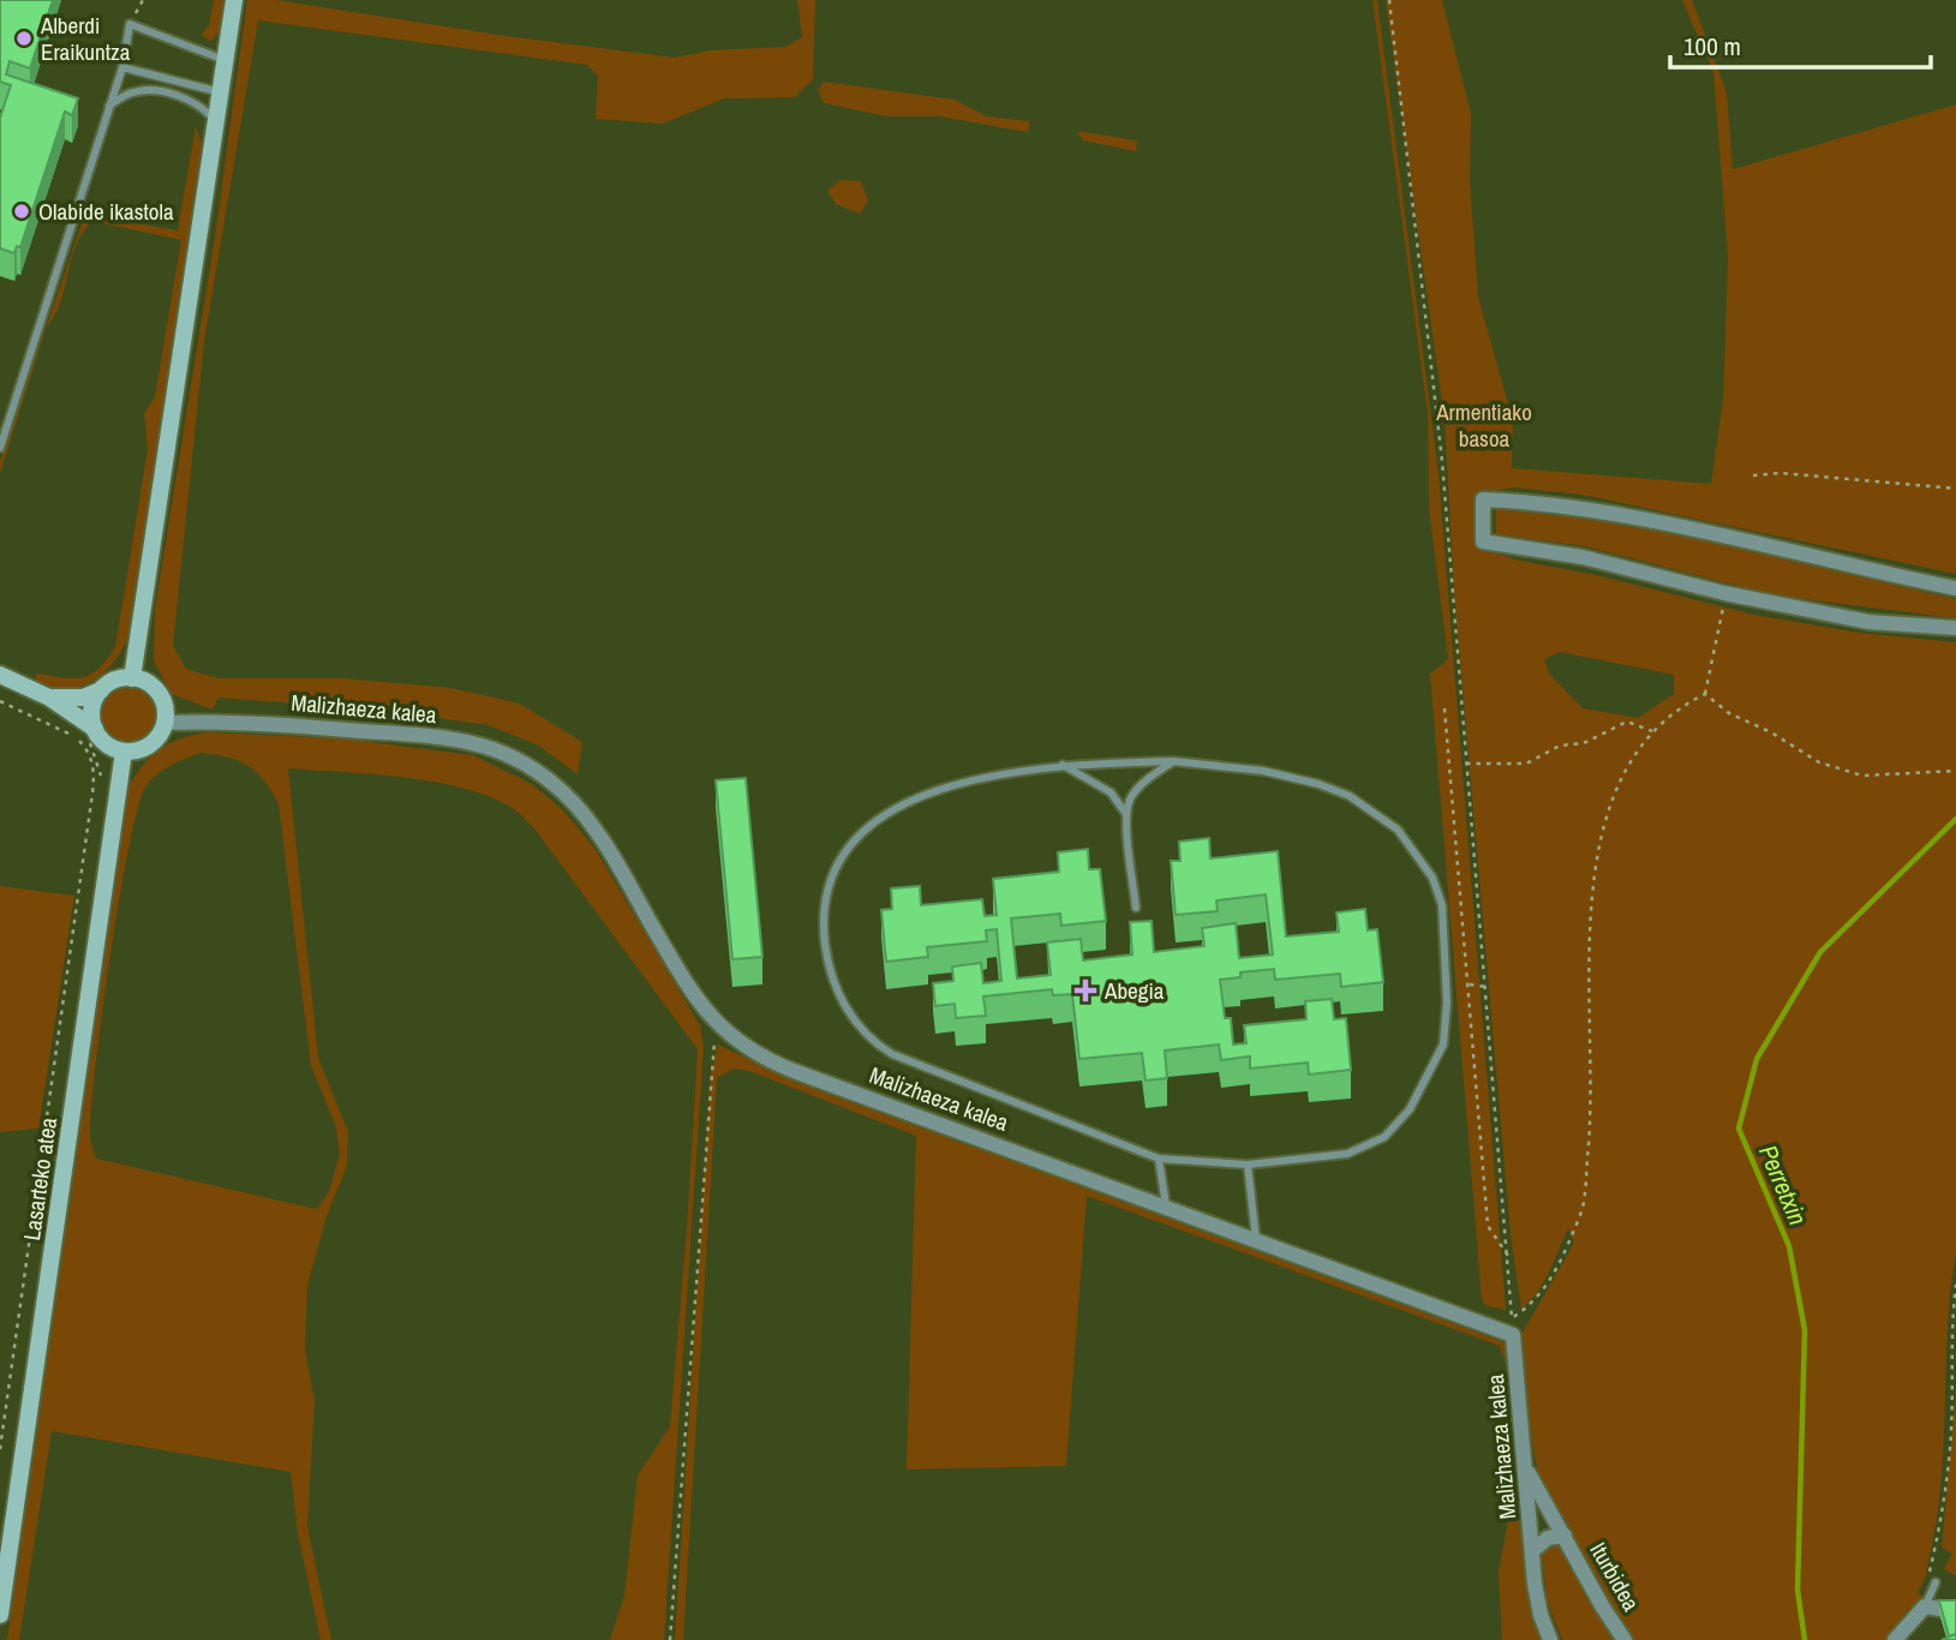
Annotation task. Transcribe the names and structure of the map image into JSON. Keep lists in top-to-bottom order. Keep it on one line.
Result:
{"streets":{"street":["Malizhaeza kalea","Lasarteko atea","Iturbidea"]},"crossings":[["Malizhaeza kalea","Lasarteko atea"],["Malizhaeza kalea","Iturbidea"]],"water":["Perretxin"],"parks":["Armentiako basoa"],"places":{"other":["Alberdi Eraikuntza","Olabide ikastola"],"health":["Abegia"]},"scale_bar":"100 m"}
